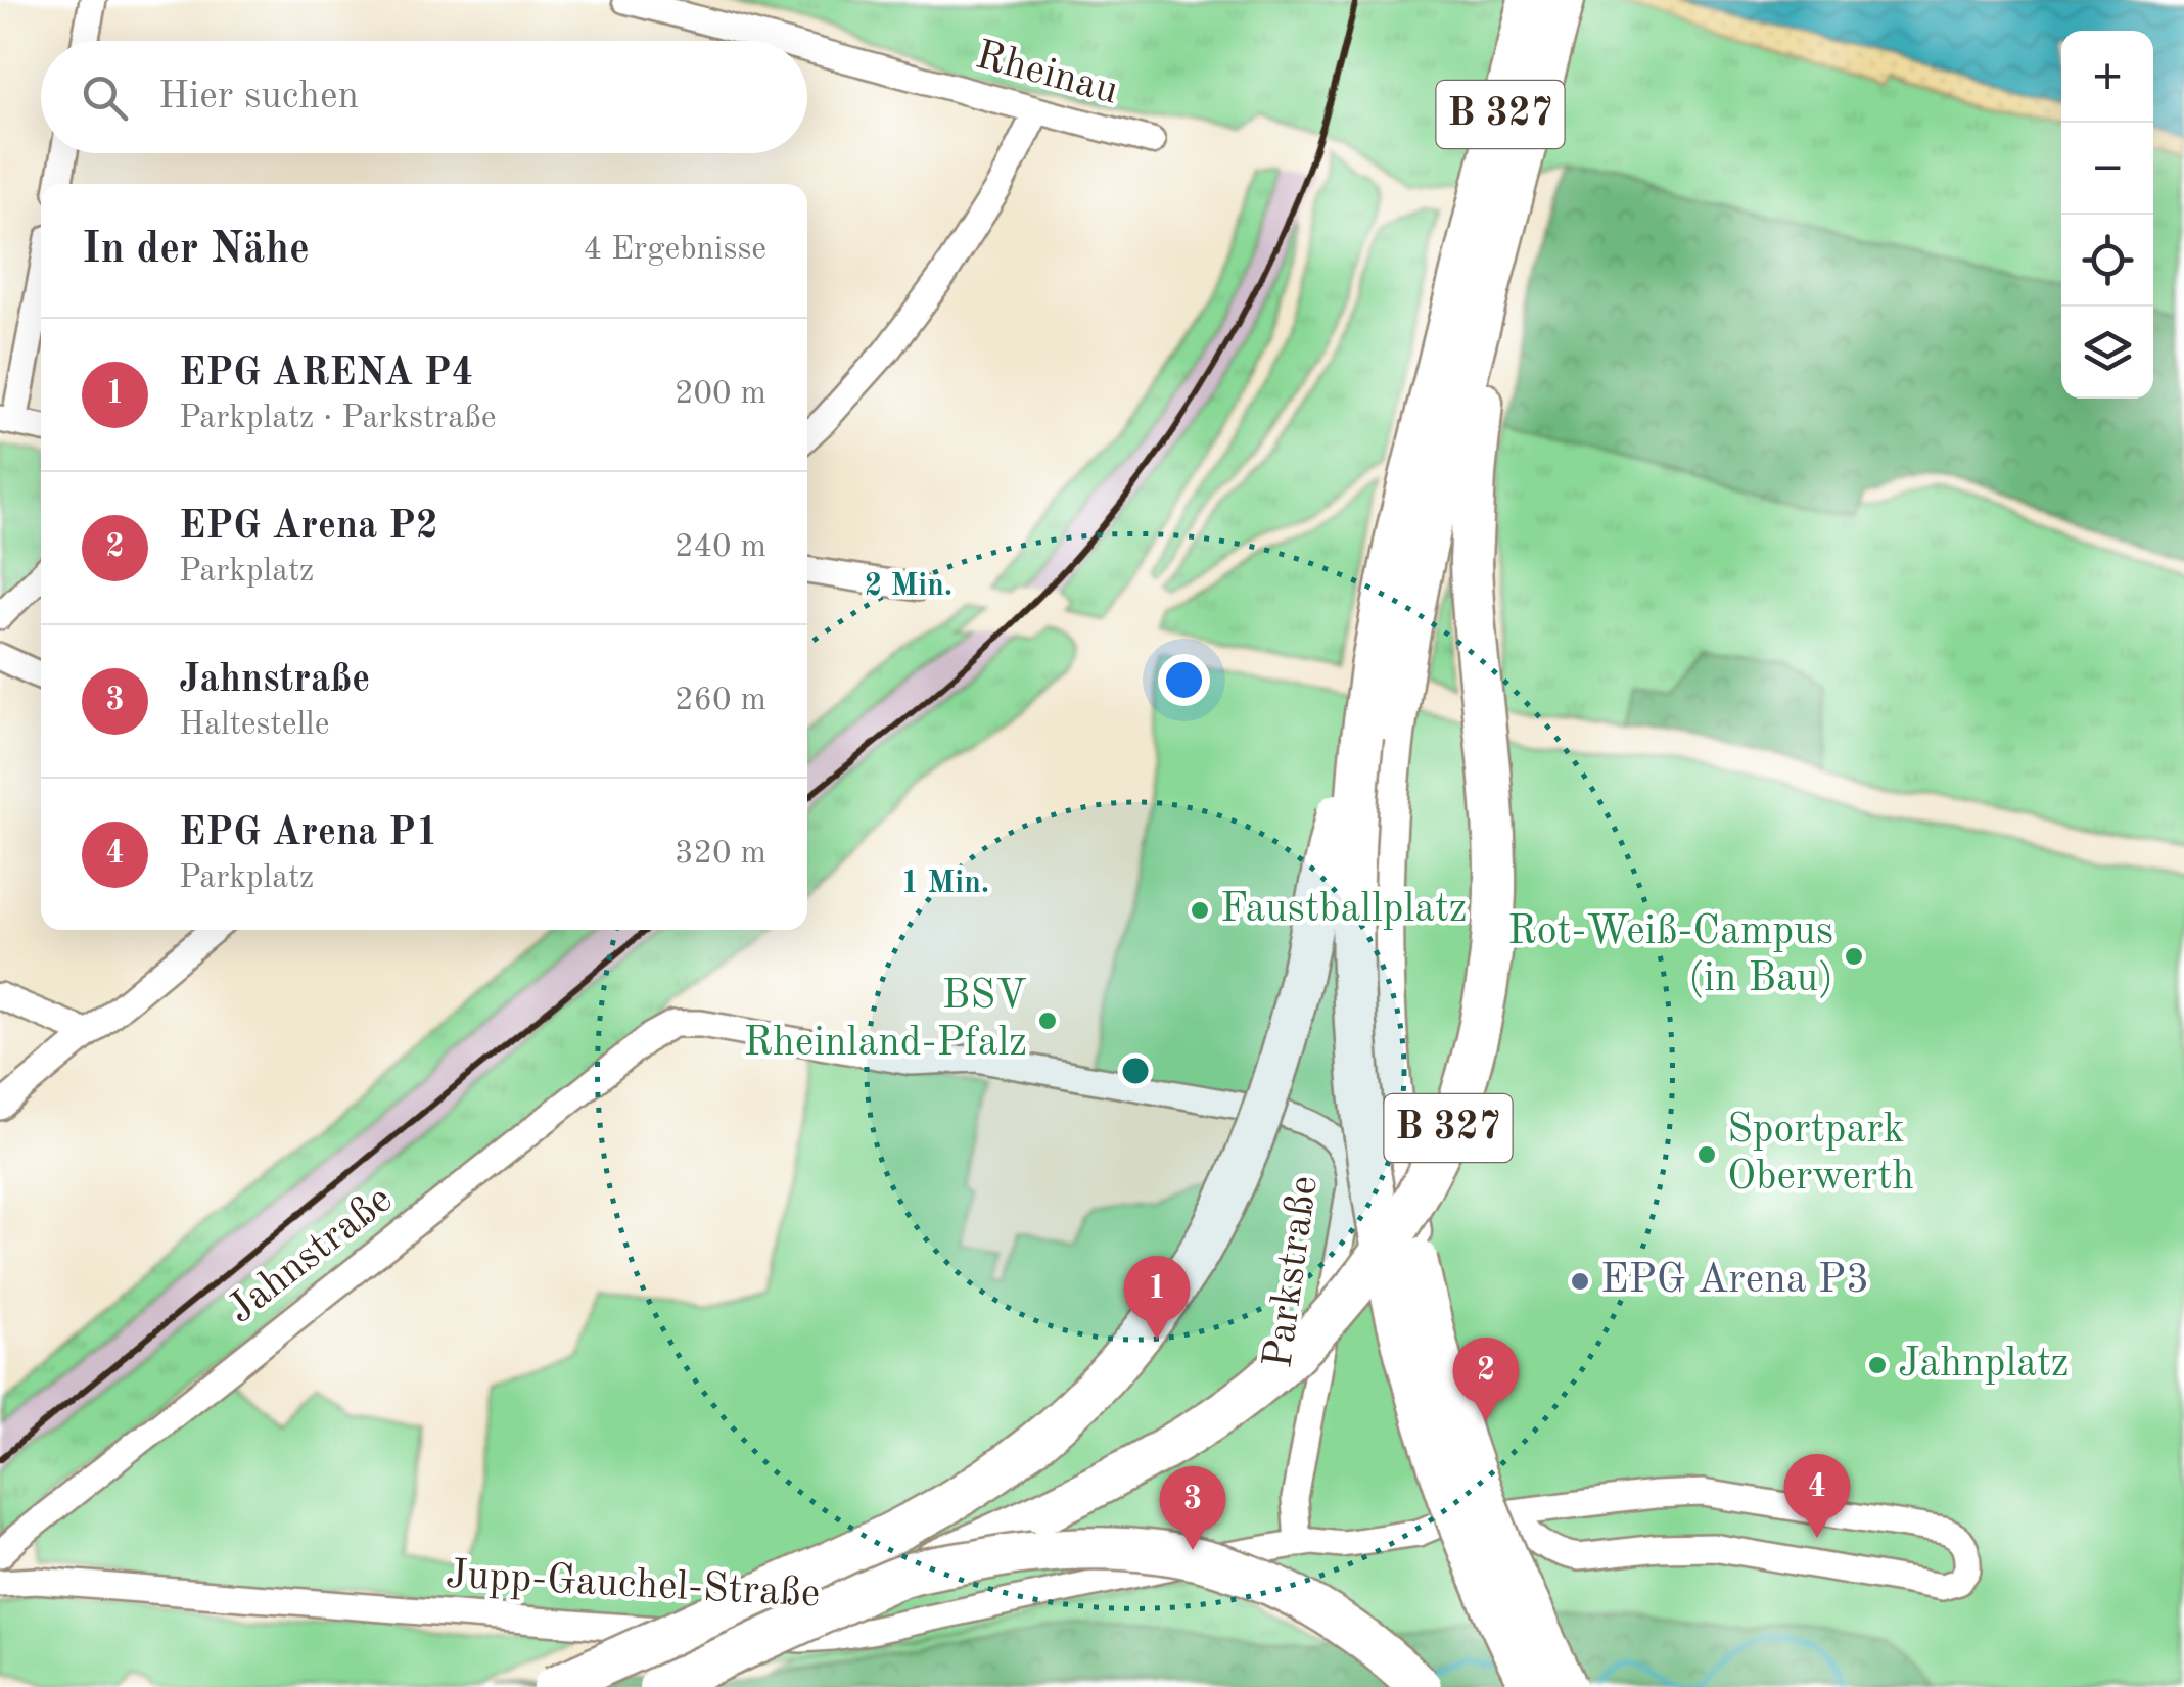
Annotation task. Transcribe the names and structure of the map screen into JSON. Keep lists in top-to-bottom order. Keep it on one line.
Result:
{"streets":{"highway":["B 327"],"street":["Rheinau","Jahnstraße","Parkstraße","Jupp-Gauchel-Straße"]},"crossings":[["Jahnstraße","Parkstraße"],["Parkstraße","Jupp-Gauchel-Straße"]],"places":["Faustballplatz","Rot-Weiß-Campus (in Bau)","BSV Rheinland-Pfalz","Sportpark Oberwerth","EPG Arena P3","Jahnplatz"],"page":{"map_buttons":["+","−"],"search":"Hier suchen","heading":["In der Nähe","4 Ergebnisse"],"list":[{"mark":"1","name":"EPG ARENA P4","note":"Parkplatz · Parkstraße","value":"200 m"},{"mark":"2","name":"EPG Arena P2","note":"Parkplatz","value":"240 m"},{"mark":"3","name":"Jahnstraße","note":"Haltestelle","value":"260 m"},{"mark":"4","name":"EPG Arena P1","note":"Parkplatz","value":"320 m"}],"pins":["1","2","4","3"]},"rings":["2 Min.","1 Min."]}
